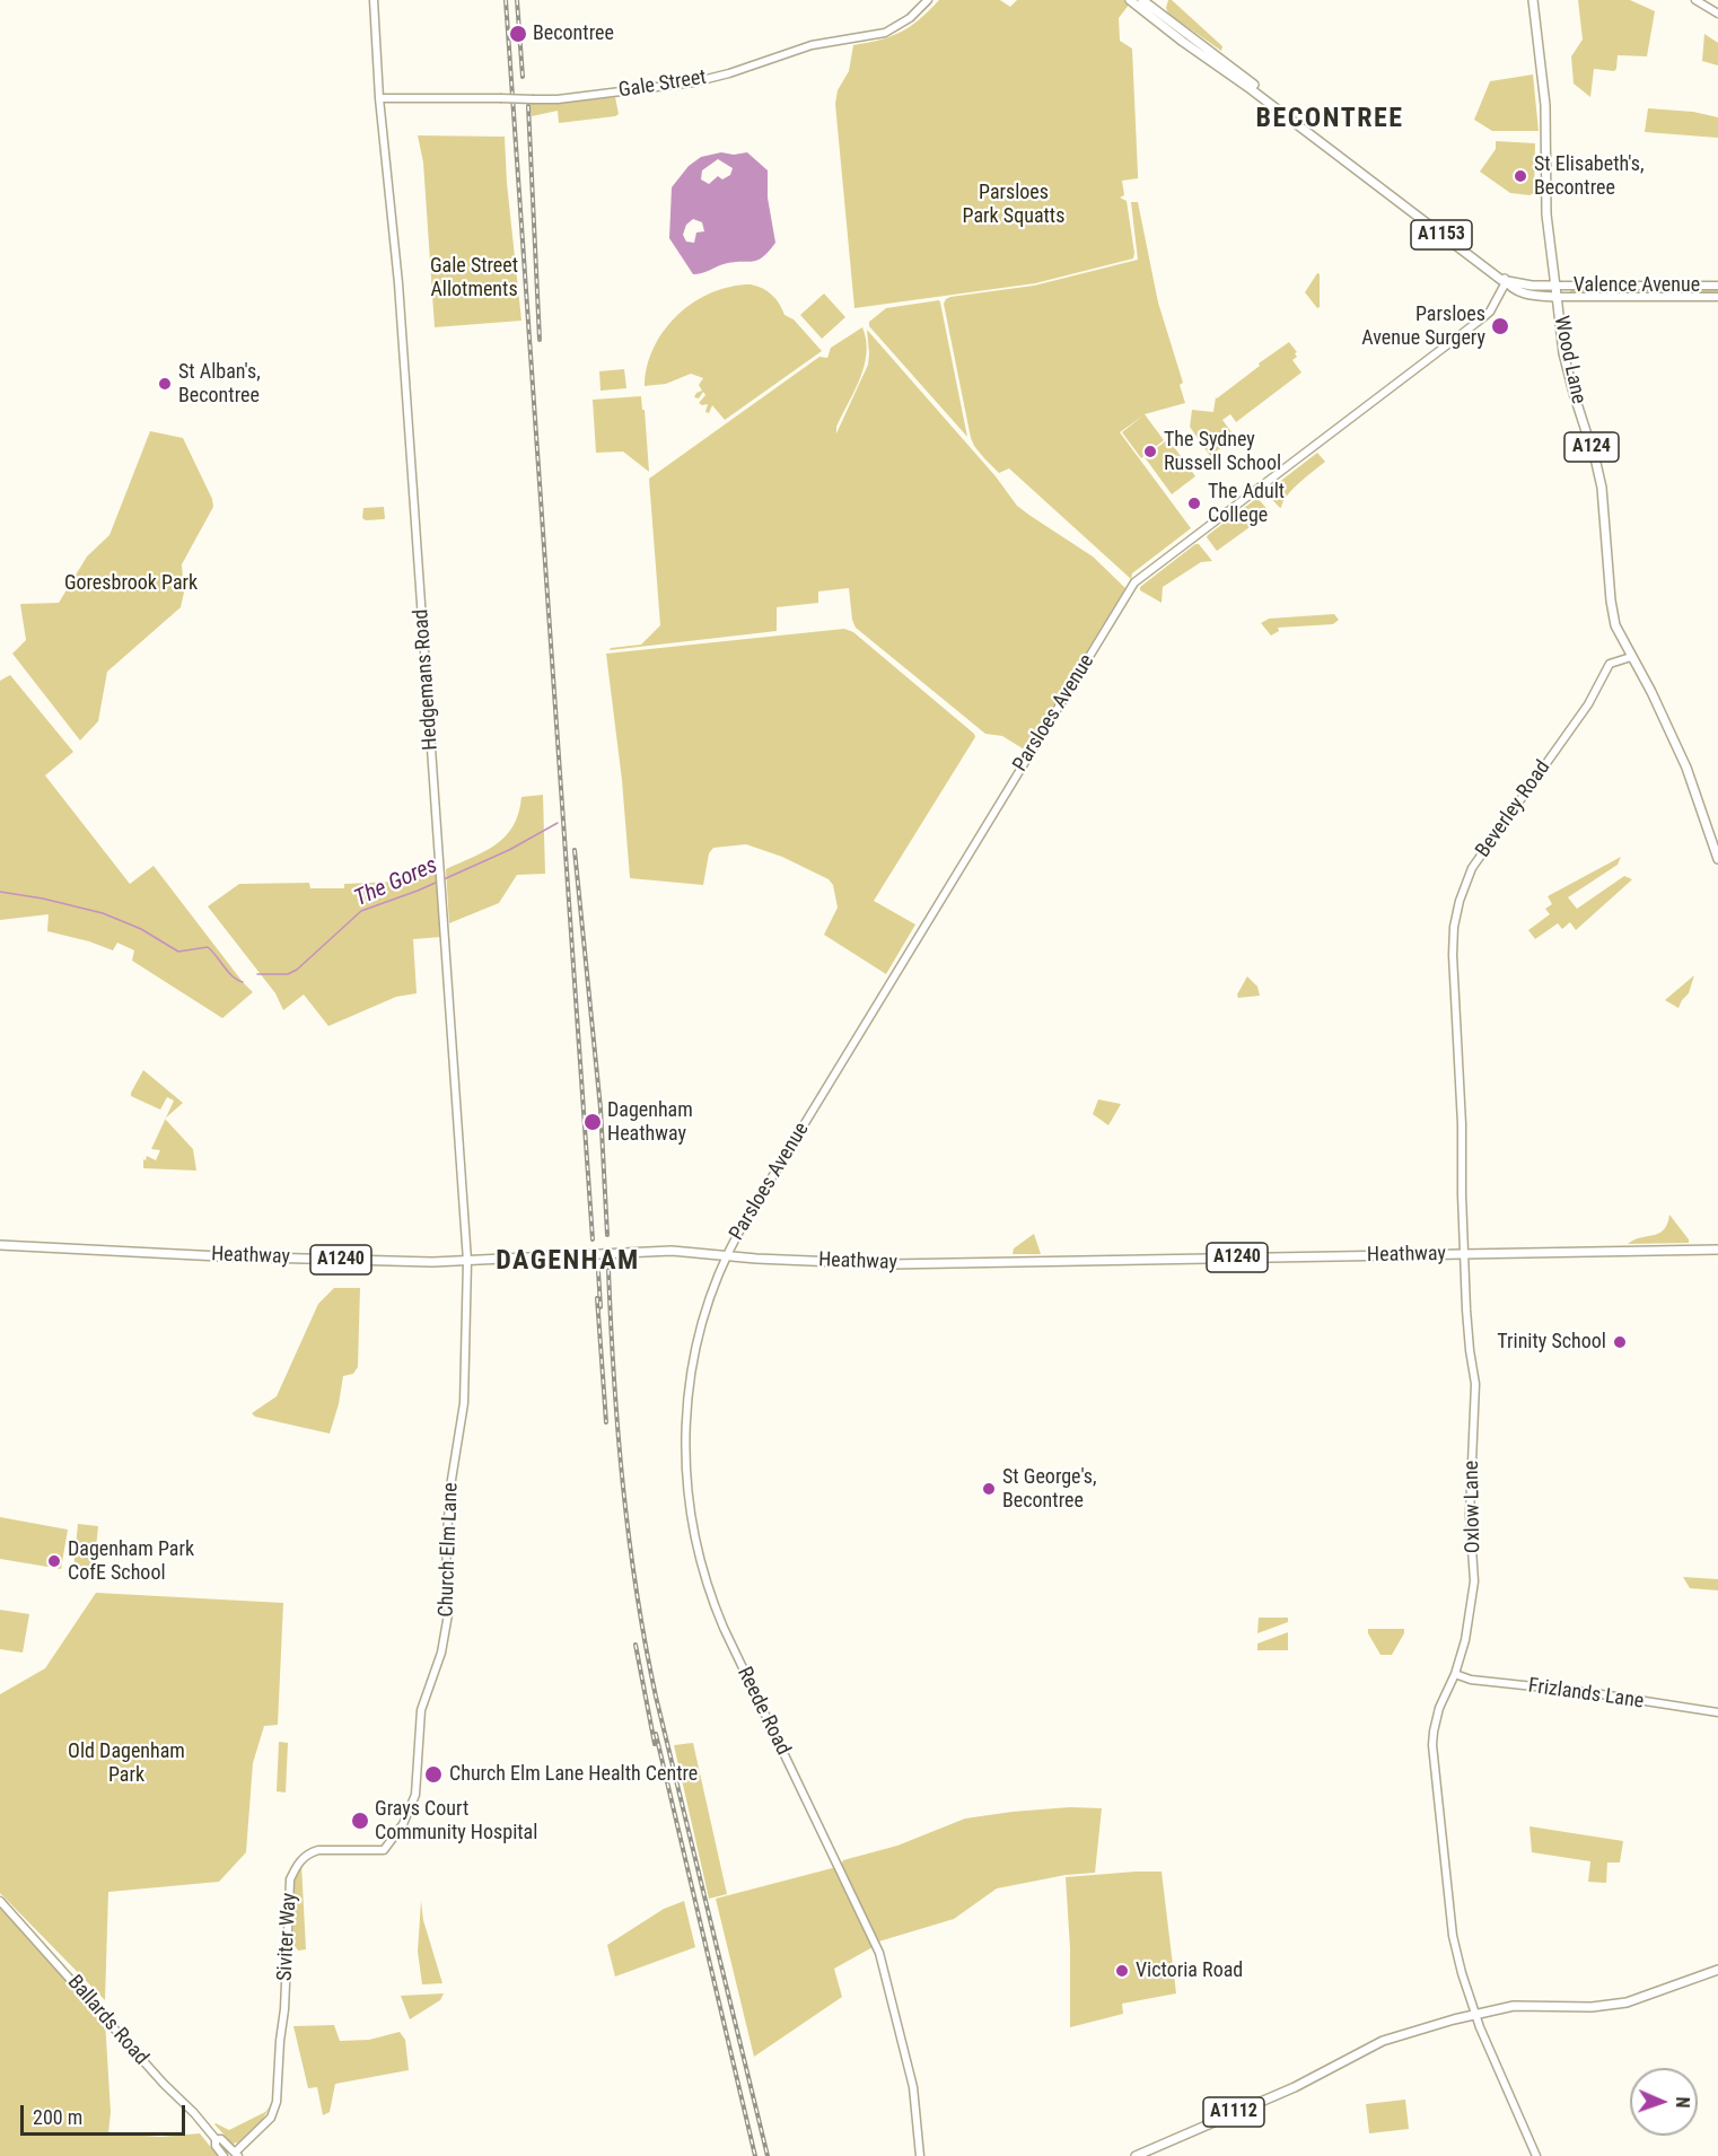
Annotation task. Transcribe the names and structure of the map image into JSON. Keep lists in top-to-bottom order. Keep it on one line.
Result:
{"streets":{"main road":["A1153","Wood Lane","A124","Heathway","A1240","A1112"],"street":["Gale Street","Valence Avenue","Hedgemans Road","Parsloes Avenue","Beverley Road","Oxlow Lane","Church Elm Lane","Frizlands Lane","Reede Road","Siviter Way","Ballards Road"]},"crossings":[["Gale Street","Hedgemans Road"],["A1153","Valence Avenue"],["A1153","Wood Lane"],["A1153","Parsloes Avenue"],["Valence Avenue","Wood Lane"],["Wood Lane","Beverley Road"],["Hedgemans Road","Heathway"],["Hedgemans Road","Church Elm Lane"],["Parsloes Avenue","Heathway"],["Parsloes Avenue","Reede Road"],["Beverley Road","Oxlow Lane"],["Heathway","Oxlow Lane"],["Heathway","Church Elm Lane"],["Heathway","Reede Road"],["Oxlow Lane","Frizlands Lane"],["Oxlow Lane","A1112"],["Church Elm Lane","Siviter Way"],["Siviter Way","Ballards Road"]],"districts":["BECONTREE","DAGENHAM"],"water":["The Gores"],"parks":["Parsloes Park Squatts","Gale Street Allotments","Goresbrook Park","Old Dagenham Park"],"places":["Becontree","St Elisabeth's, Becontree","Parsloes Avenue Surgery","St Alban's, Becontree","The Sydney Russell School","The Adult College","Dagenham Heathway","Trinity School","St George's, Becontree","Dagenham Park CofE School","Church Elm Lane Health Centre","Grays Court Community Hospital","Victoria Road"],"scale_bar":"200 m","north":"right"}
